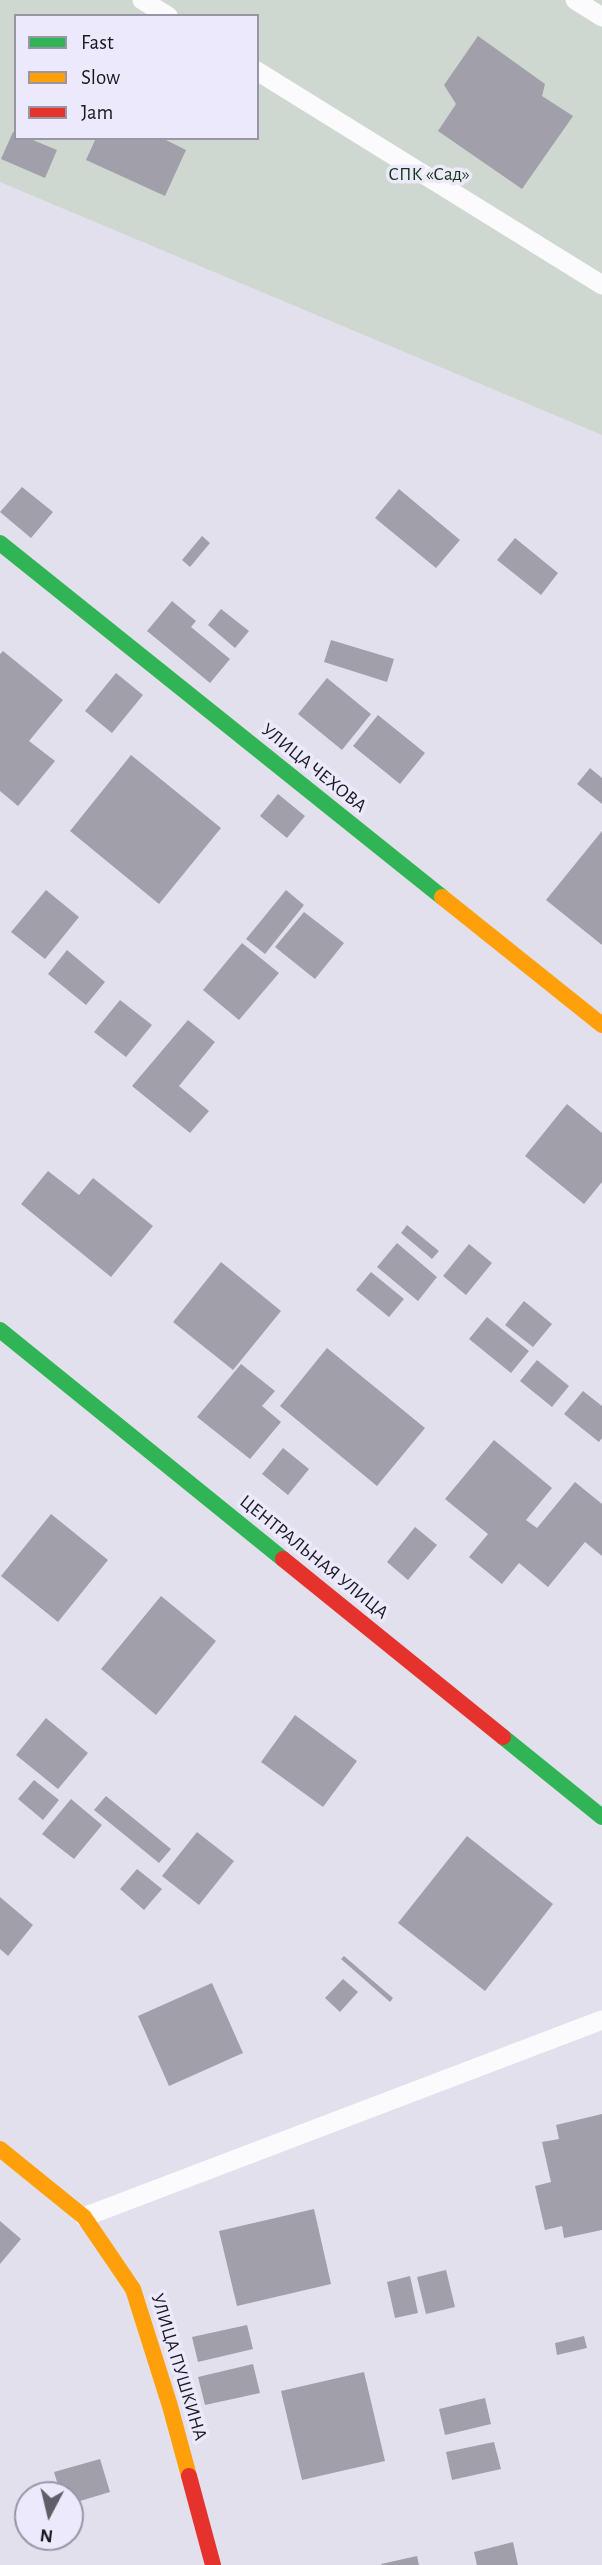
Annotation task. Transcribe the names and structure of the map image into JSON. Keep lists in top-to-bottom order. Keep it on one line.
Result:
{"streets":{"street":["УЛИЦА ЧЕХОВА","ЦЕНТРАЛЬНАЯ УЛИЦА","УЛИЦА ПУШКИНА"]},"parks":["СПК «Сад»"],"legend":["Fast","Slow","Jam"],"north":"bottom"}
